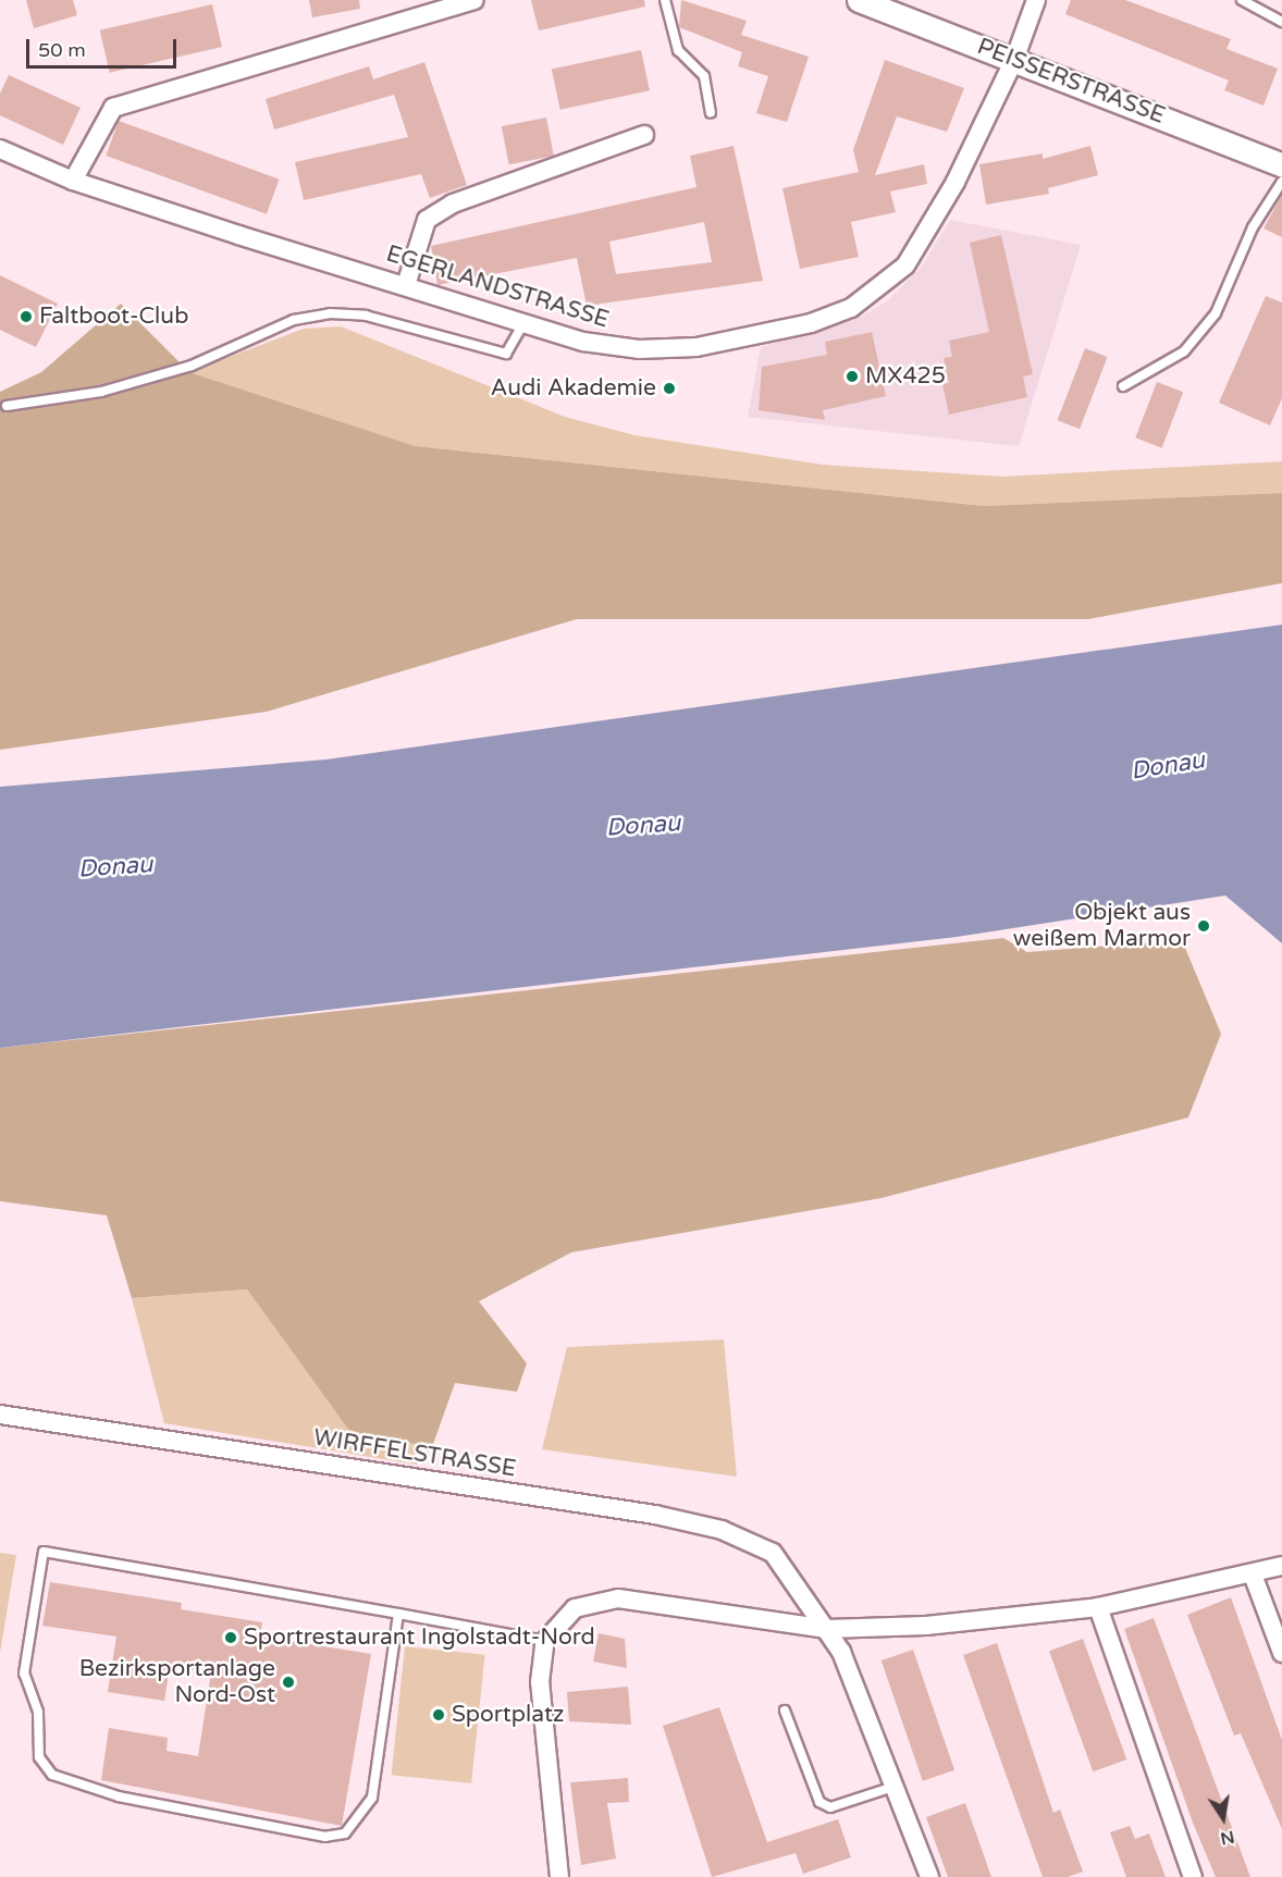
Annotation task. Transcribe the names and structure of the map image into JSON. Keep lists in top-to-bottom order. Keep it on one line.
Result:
{"streets":{"street":["PEISSERSTRASSE","EGERLANDSTRASSE","WIRFFELSTRASSE"]},"crossings":[["PEISSERSTRASSE","EGERLANDSTRASSE"]],"water":["Donau"],"places":["Faltboot-Club","MX425","Audi Akademie","Objekt aus weißem Marmor","Sportrestaurant Ingolstadt-Nord","Bezirksportanlage Nord-Ost","Sportplatz"],"scale_bar":"50 m","north":"bottom"}
